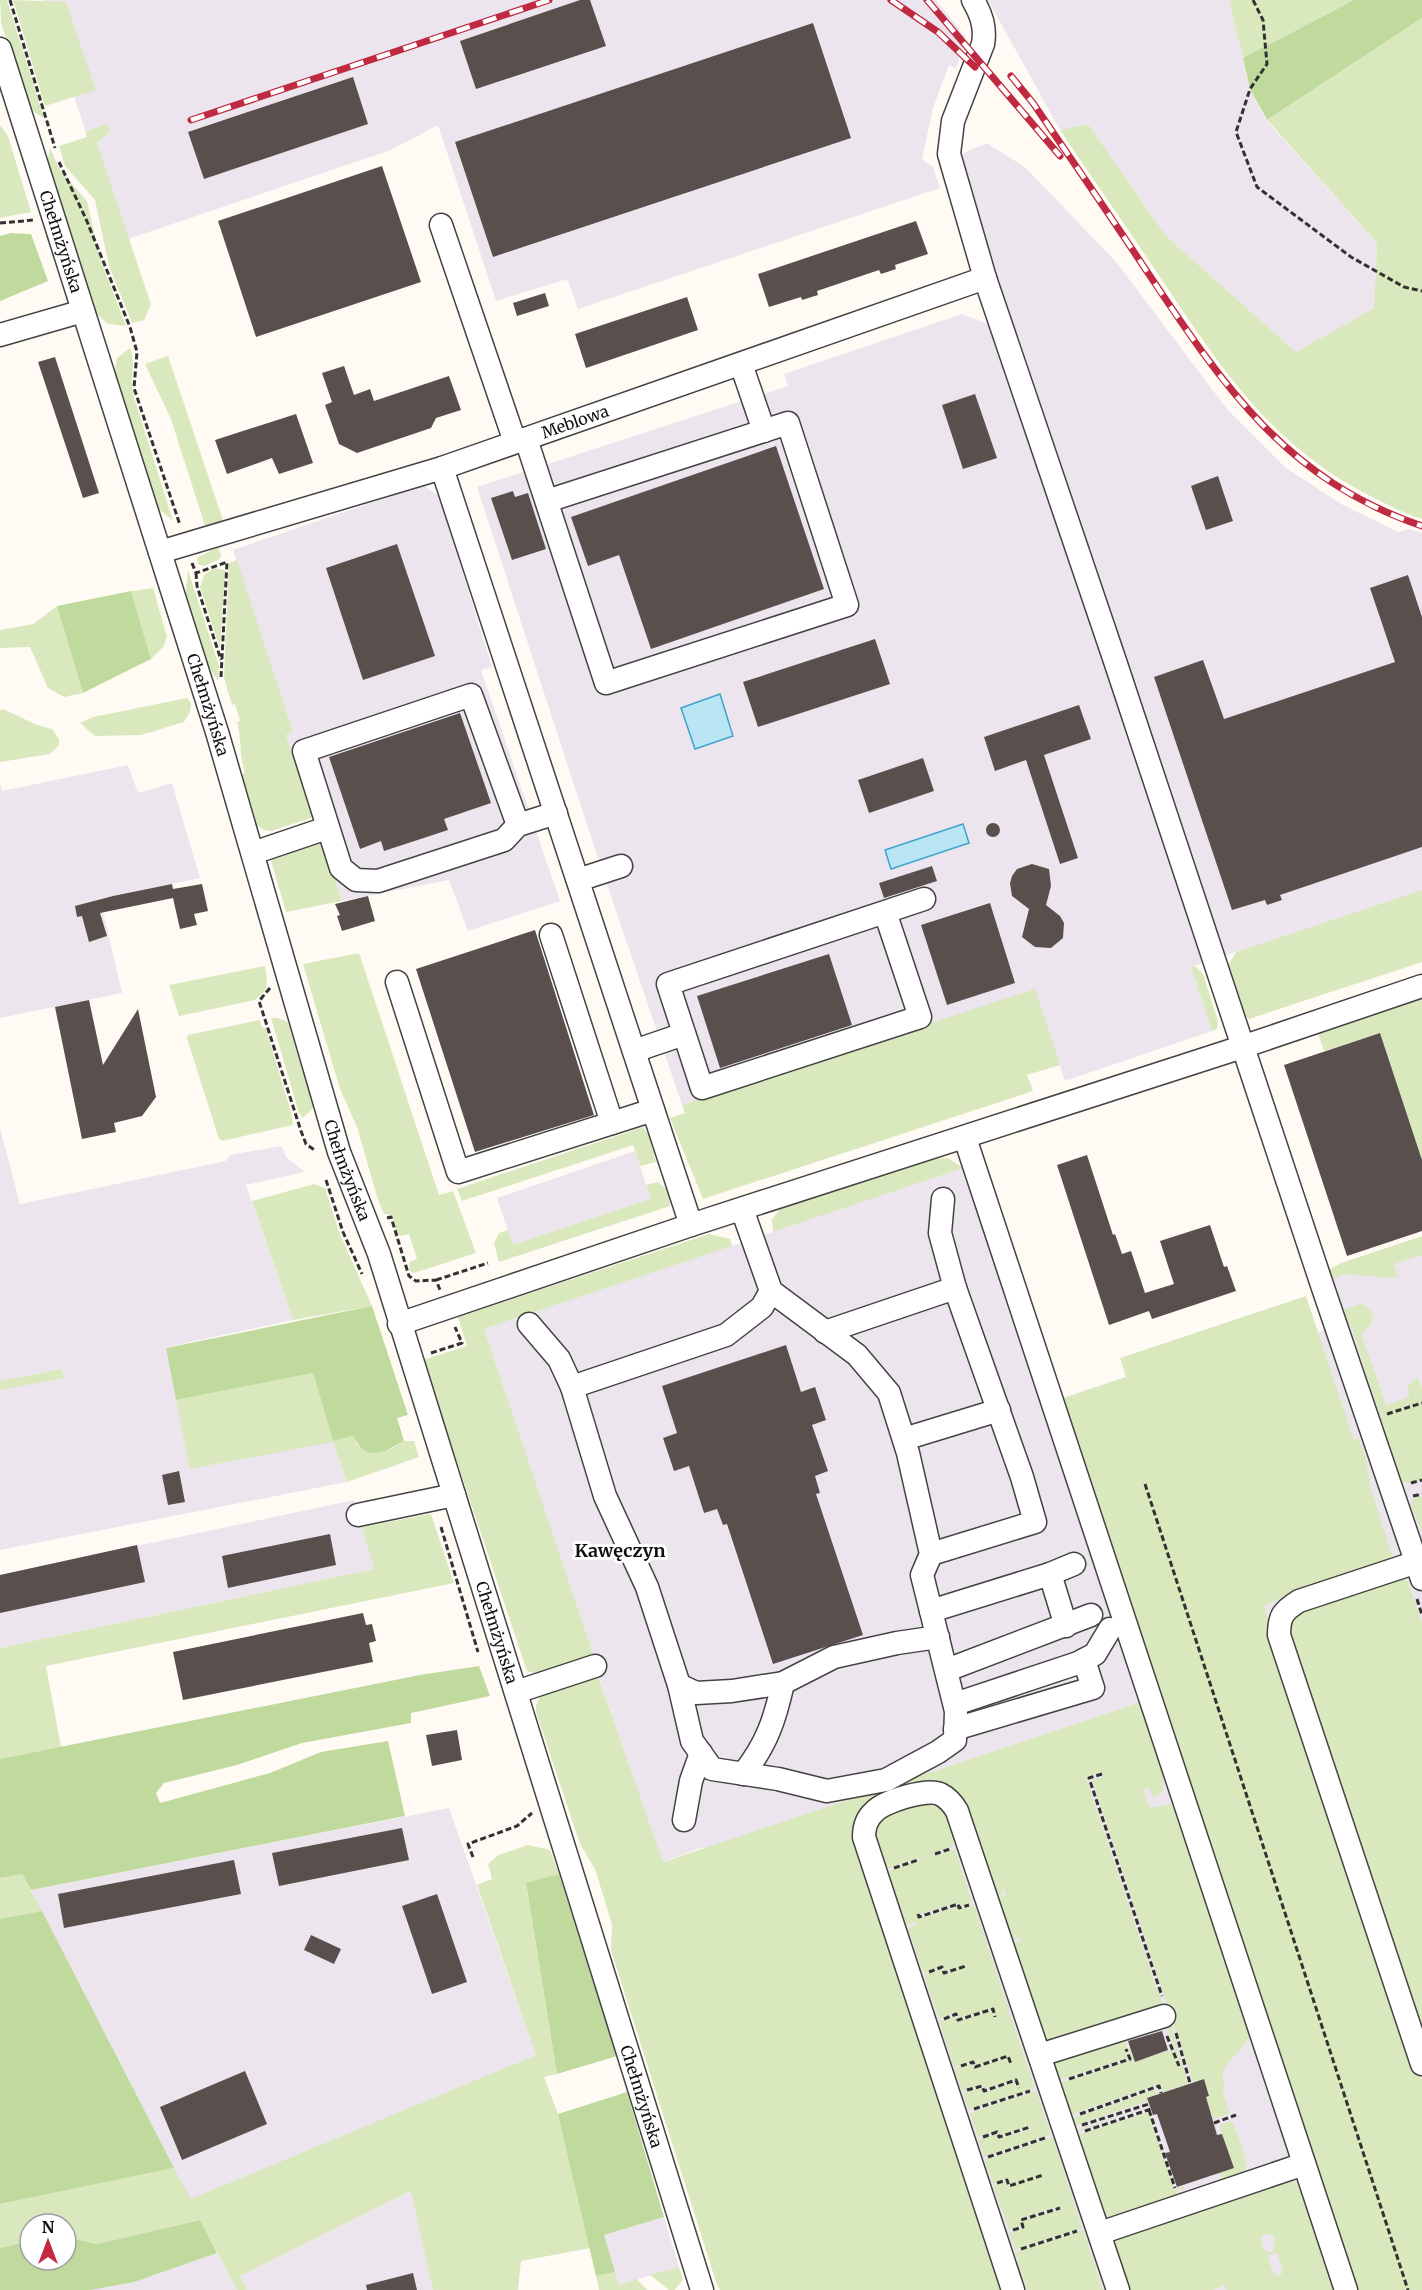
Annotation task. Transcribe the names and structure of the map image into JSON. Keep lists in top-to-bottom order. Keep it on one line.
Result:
{"streets":{"street":["Chełmżyńska","Meblowa"]},"crossings":[["Chełmżyńska","Meblowa"]],"districts":["Kawęczyn"],"north":"top"}
